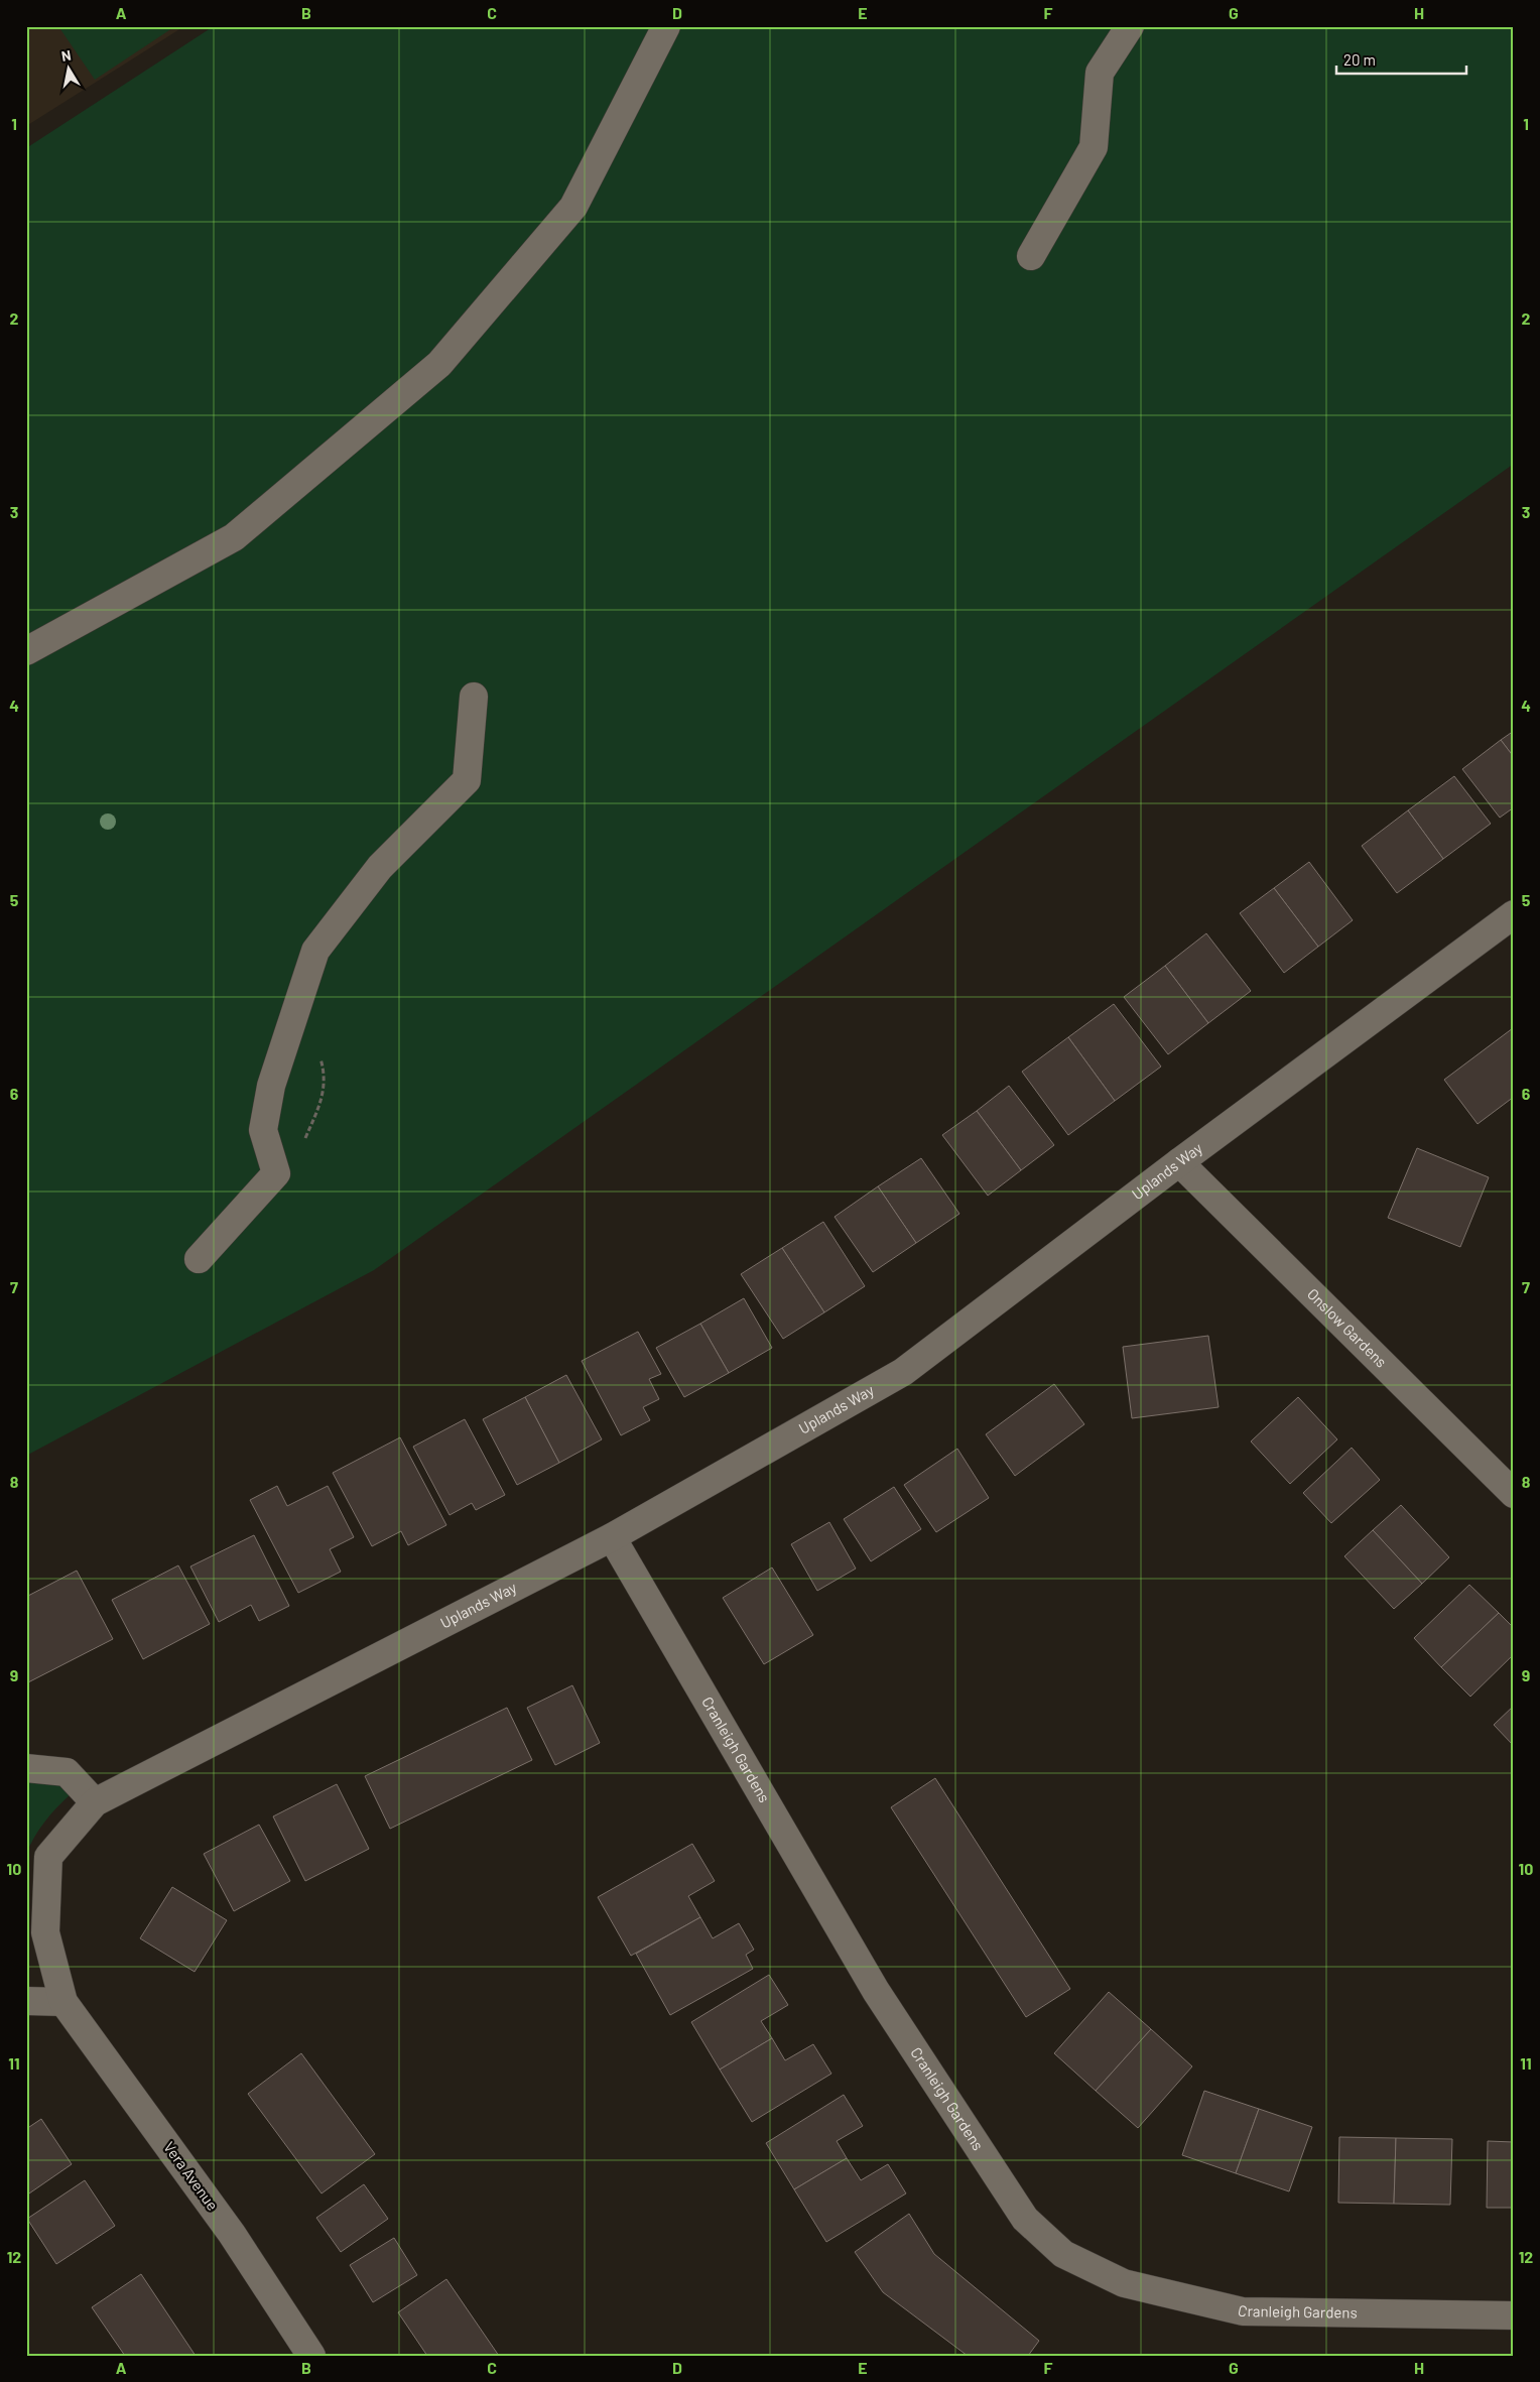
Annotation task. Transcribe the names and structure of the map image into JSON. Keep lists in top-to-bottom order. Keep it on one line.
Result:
{"streets":{"street":["Uplands Way","Onslow Gardens","Cranleigh Gardens","Vera Avenue"]},"crossings":[["Uplands Way","Onslow Gardens"],["Uplands Way","Cranleigh Gardens"],["Uplands Way","Vera Avenue"]],"scale_bar":"20 m","north":"top","grid":{"columns":["A","B","C","D","E","F","G","H"],"rows":["1","2","3","4","5","6","7","8","9","10","11","12"]}}
